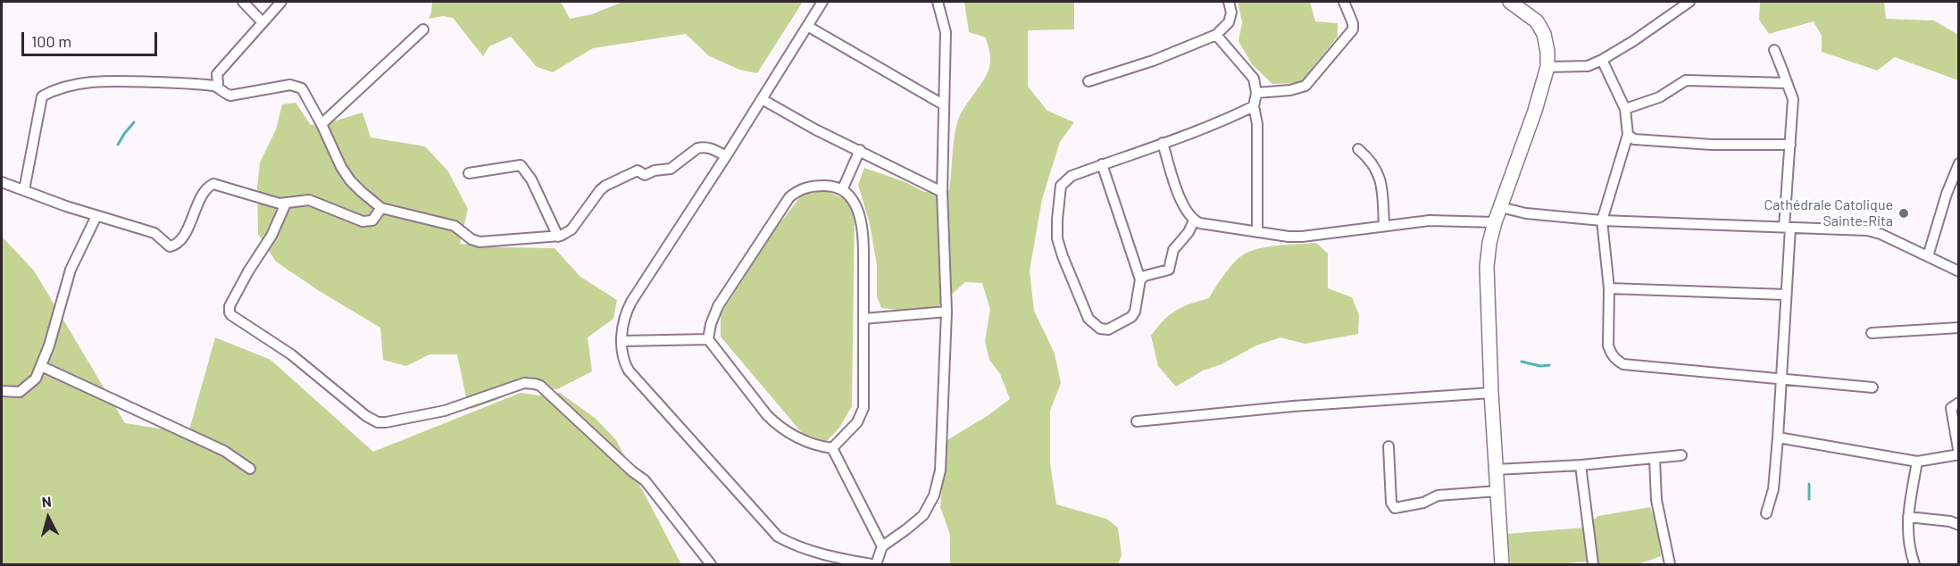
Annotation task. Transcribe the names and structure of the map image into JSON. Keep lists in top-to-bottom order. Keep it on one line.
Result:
{"places":["Cathédrale Catolique Sainte-Rita"],"scale_bar":"100 m","north":"top"}
